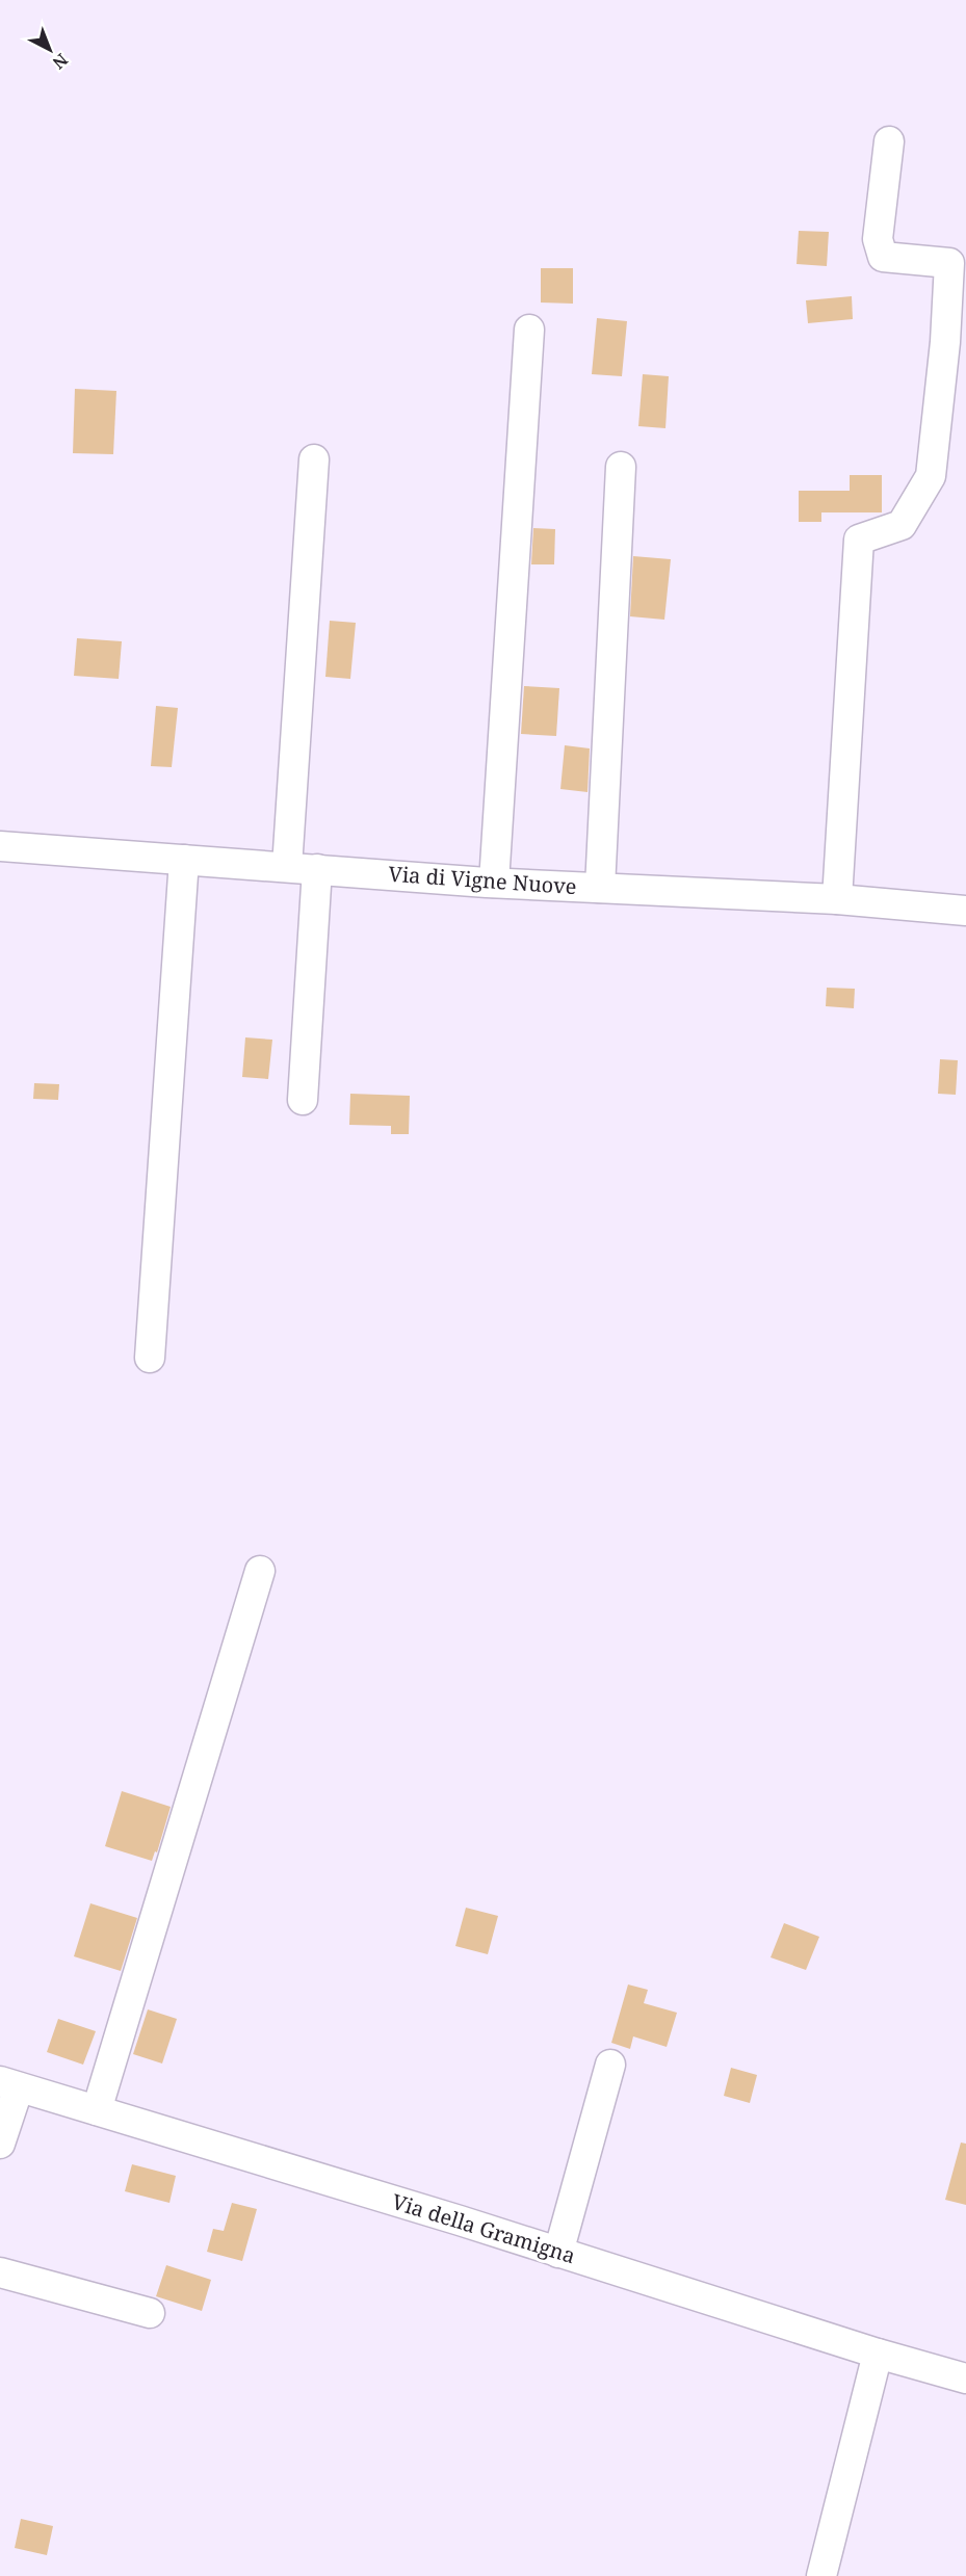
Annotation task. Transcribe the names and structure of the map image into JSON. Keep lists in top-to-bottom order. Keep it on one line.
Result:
{"streets":{"street":["Via di Vigne Nuove","Via della Gramigna"]},"north":"bottom right"}
